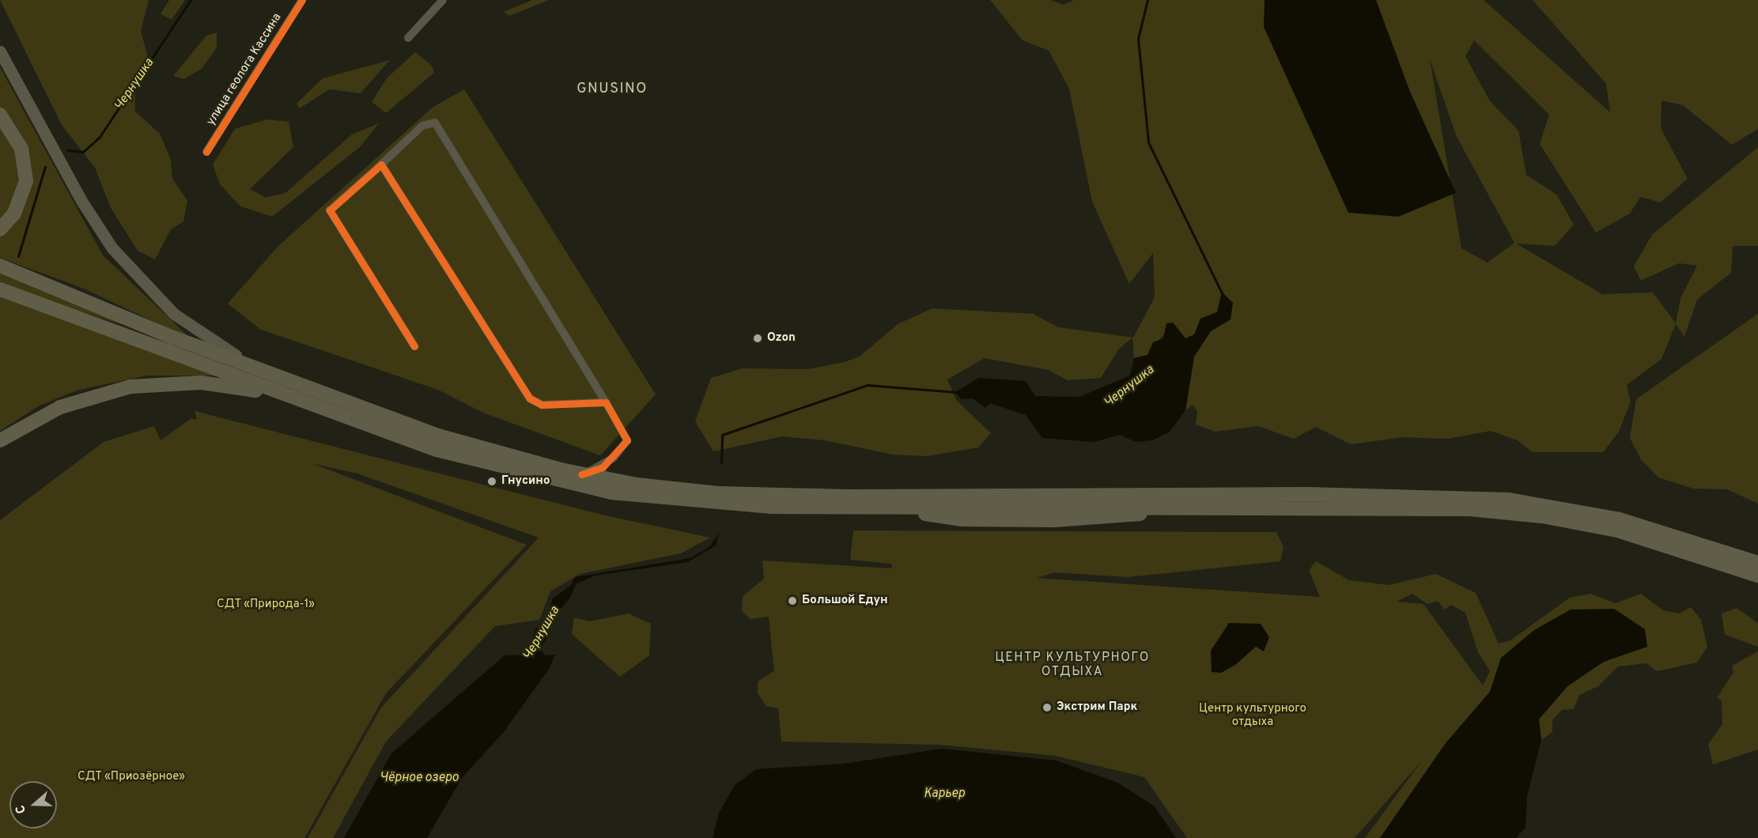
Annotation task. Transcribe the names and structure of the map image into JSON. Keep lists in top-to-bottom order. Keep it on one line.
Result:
{"streets":{"street":["улица геолога Кассина"]},"districts":["GNUSINO","ЦЕНТР КУЛЬТУРНОГО ОТДЫХА"],"water":["Чернушка","Чёрное озеро","Карьер"],"parks":["СДТ «Природа-1»","Центр культурного отдыха","СДТ «Приозёрное»"],"places":["Ozon","Гнусино","Большой Едун","Экстрим Парк"],"north":"left"}
